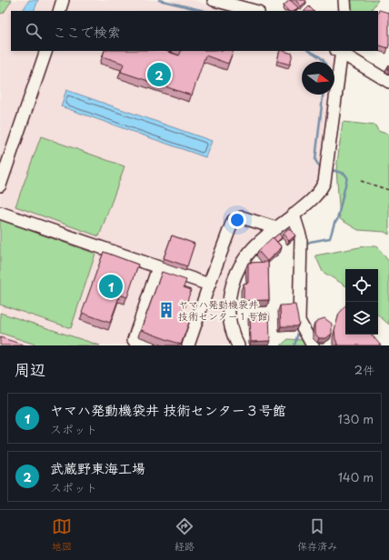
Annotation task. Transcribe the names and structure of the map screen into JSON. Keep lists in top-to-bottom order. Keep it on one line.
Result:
{"places":{"building":["ヤマハ発動機袋井 技術センター１号館"]},"north":"right","page":{"search":"ここで検索","pins":["2","1"],"heading":["周辺","2件"],"list":[{"mark":"1","name":"ヤマハ発動機袋井 技術センター３号館","note":"スポット","value":"130 m"},{"mark":"2","name":"武蔵野東海工場","note":"スポット","value":"140 m"}],"nav":["地図","経路","保存済み"]}}
